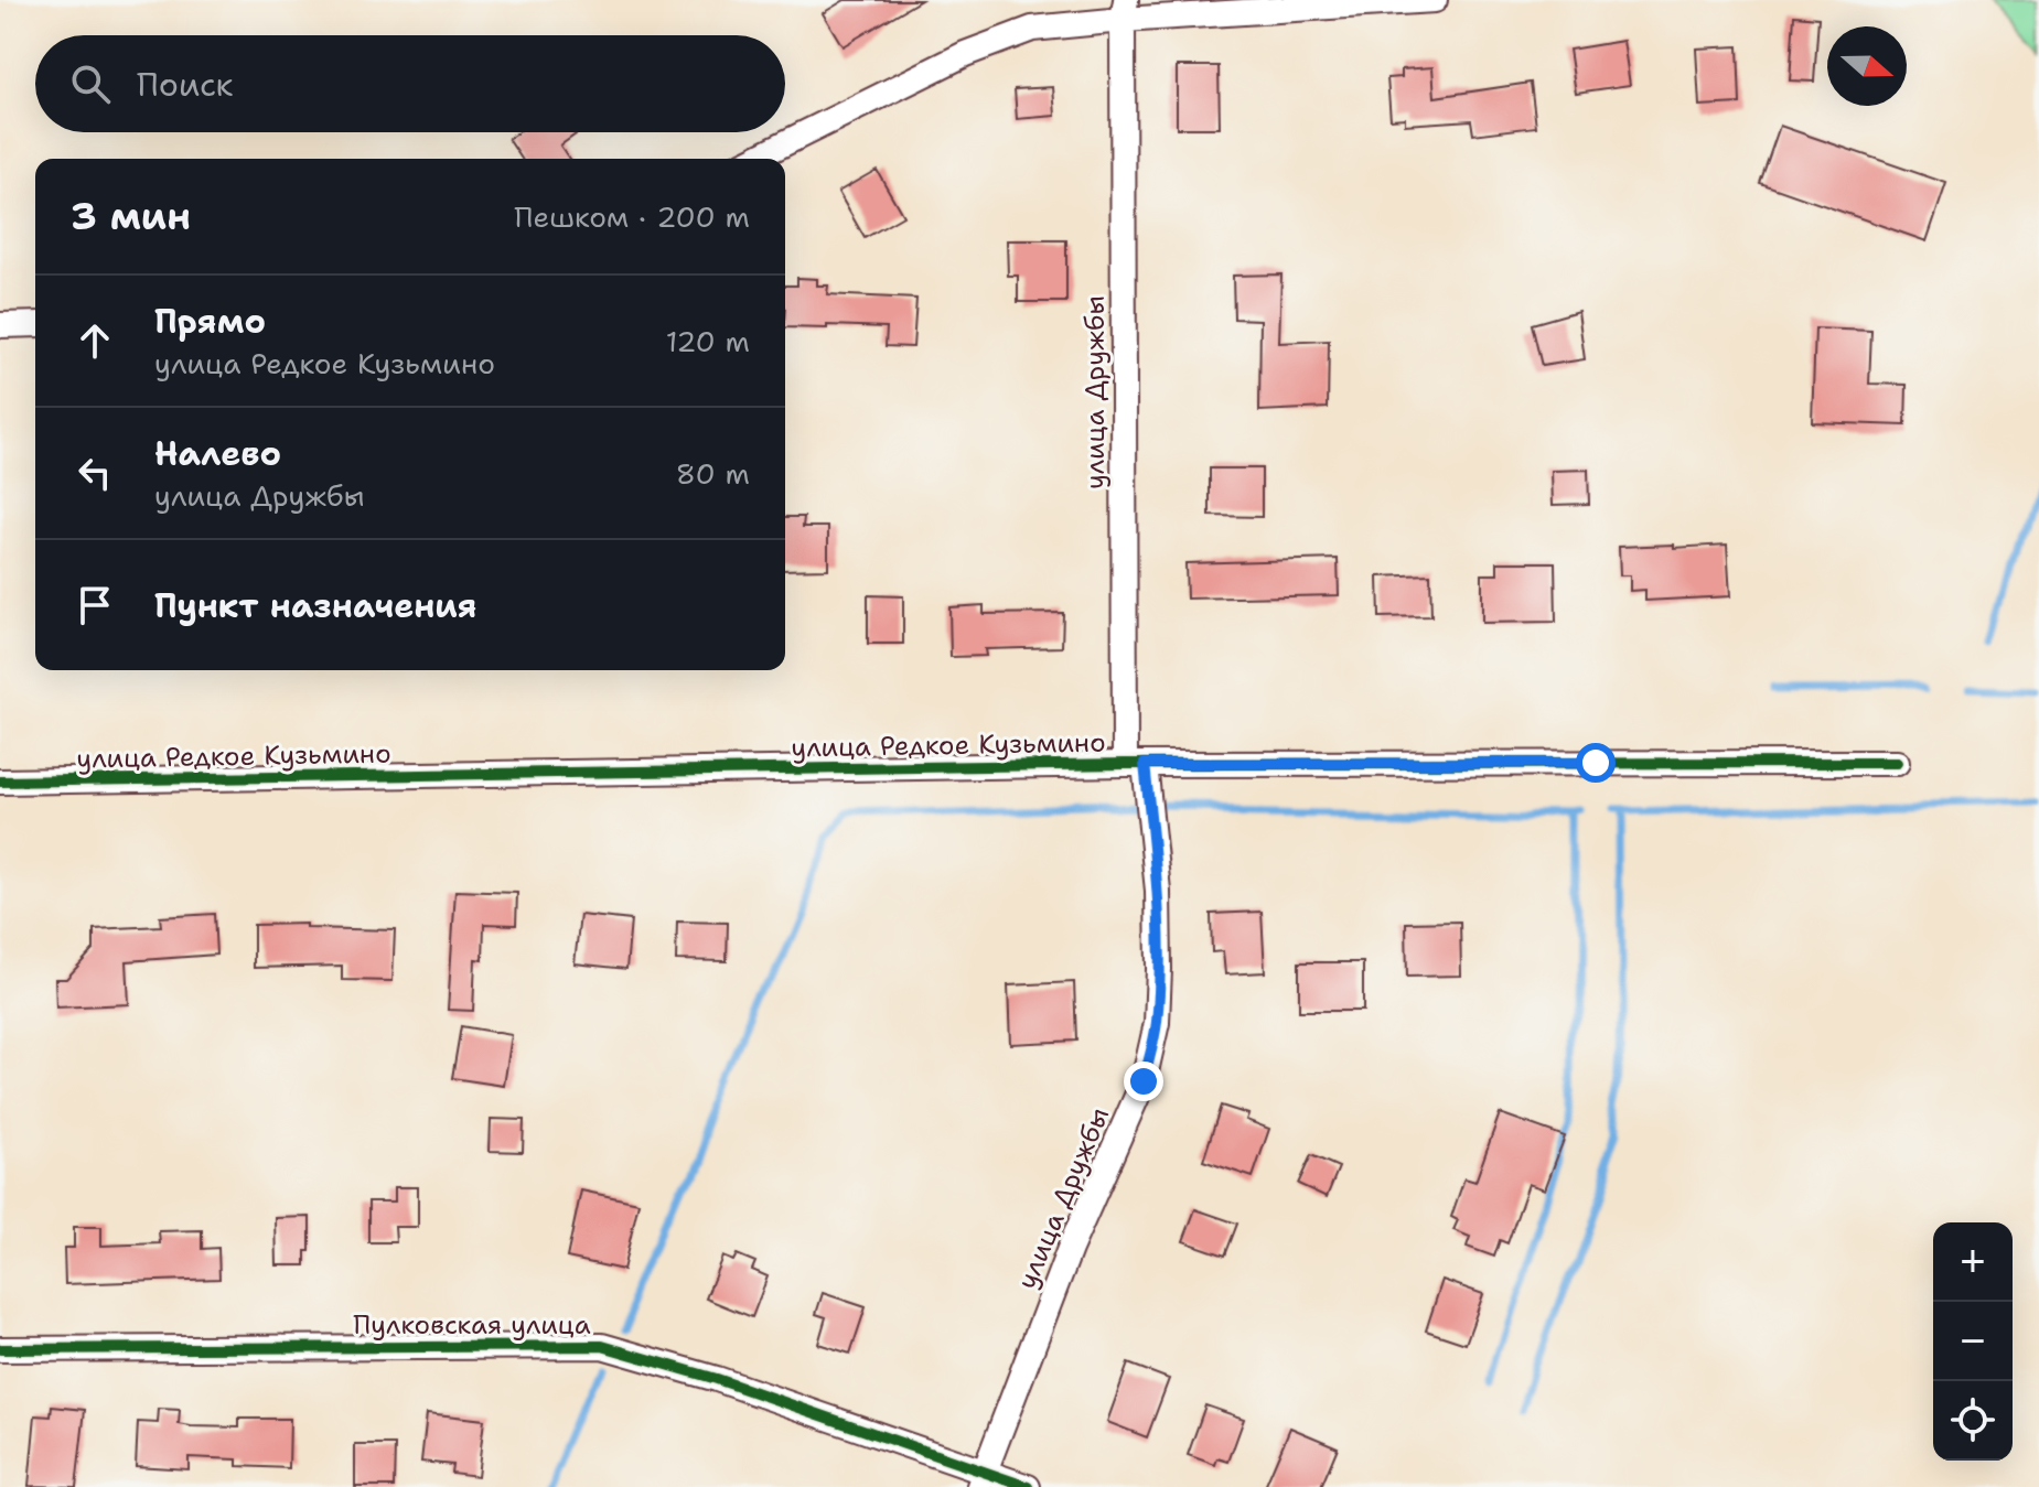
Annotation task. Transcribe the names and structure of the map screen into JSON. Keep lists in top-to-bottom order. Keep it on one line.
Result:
{"streets":{"street":["улица Дружбы","улица Редкое Кузьмино","Пулковская улица"]},"crossings":[["улица Дружбы","улица Редкое Кузьмино"],["улица Дружбы","Пулковская улица"]],"north":"right","page":{"search":"Поиск","heading":["3 мин","Пешком · 200 m"],"list":[["Прямо","улица Редкое Кузьмино","120 m"],["Налево","улица Дружбы","80 m"],"Пункт назначения"],"map_buttons":["+","−"]}}
